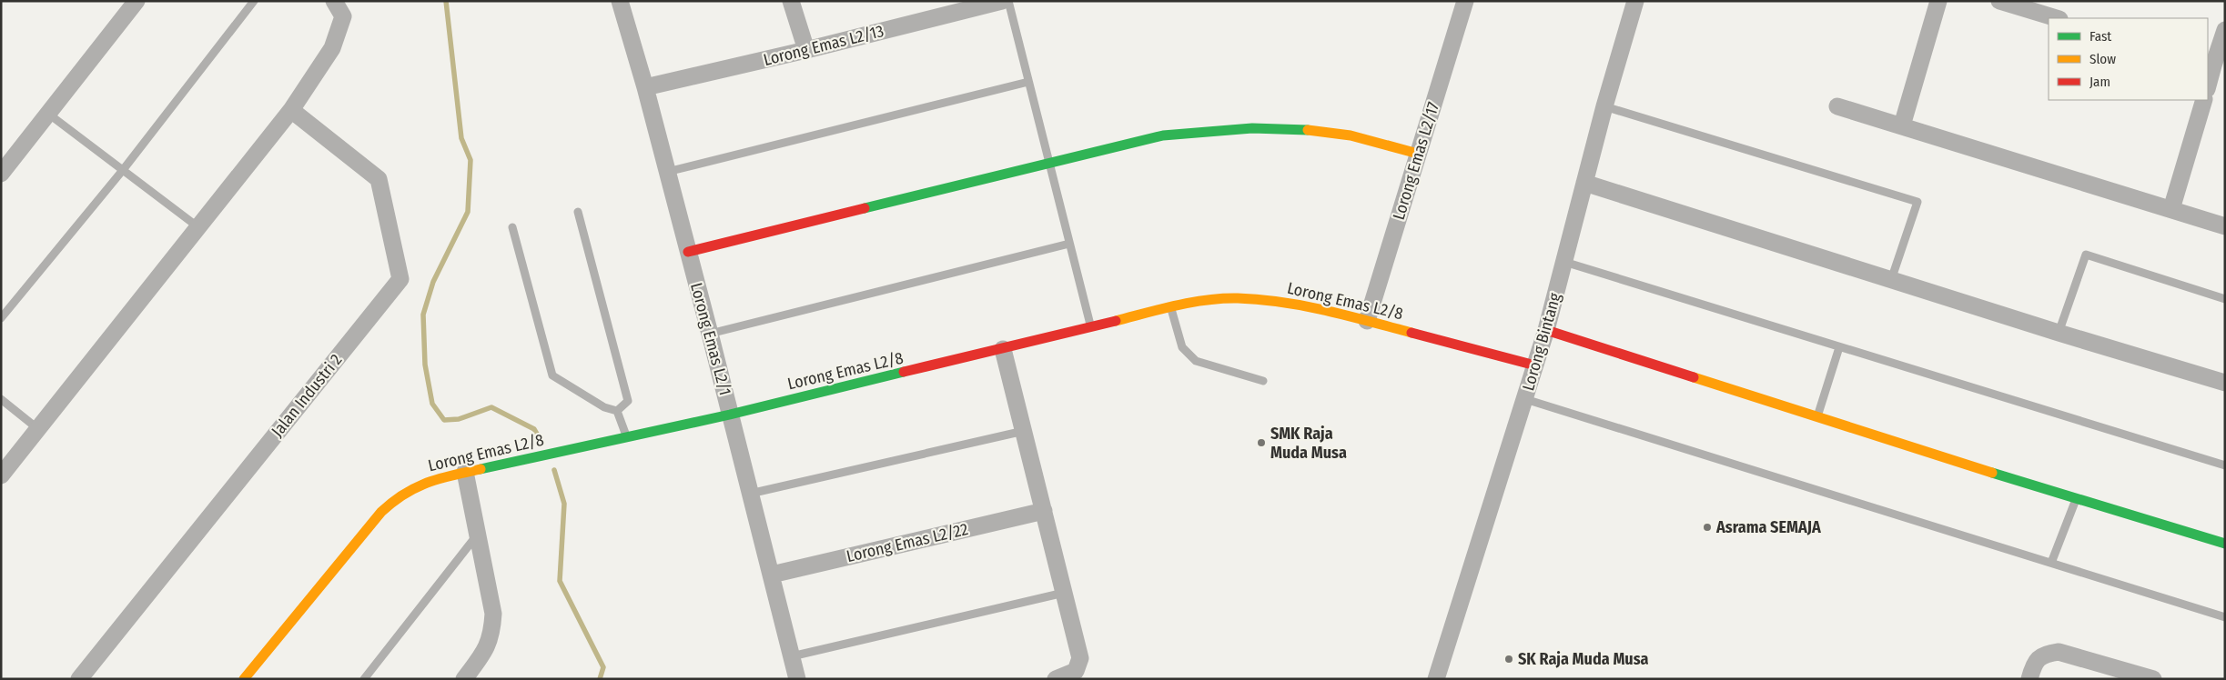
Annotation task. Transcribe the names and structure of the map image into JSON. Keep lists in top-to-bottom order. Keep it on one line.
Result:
{"streets":{"street":["Lorong Emas L2/13","Lorong Emas L2/17","Lorong Emas L2/8","Lorong Emas L2/1","Lorong Bintang","Jalan Industri 2","Lorong Emas L2/22"]},"crossings":[["Lorong Emas L2/13","Lorong Emas L2/1"],["Lorong Emas L2/17","Lorong Emas L2/8"],["Lorong Emas L2/8","Lorong Emas L2/1"],["Lorong Emas L2/8","Lorong Bintang"],["Lorong Emas L2/1","Lorong Emas L2/22"]],"places":["SMK Raja Muda Musa","Asrama SEMAJA","SK Raja Muda Musa"],"legend":["Fast","Slow","Jam"]}
